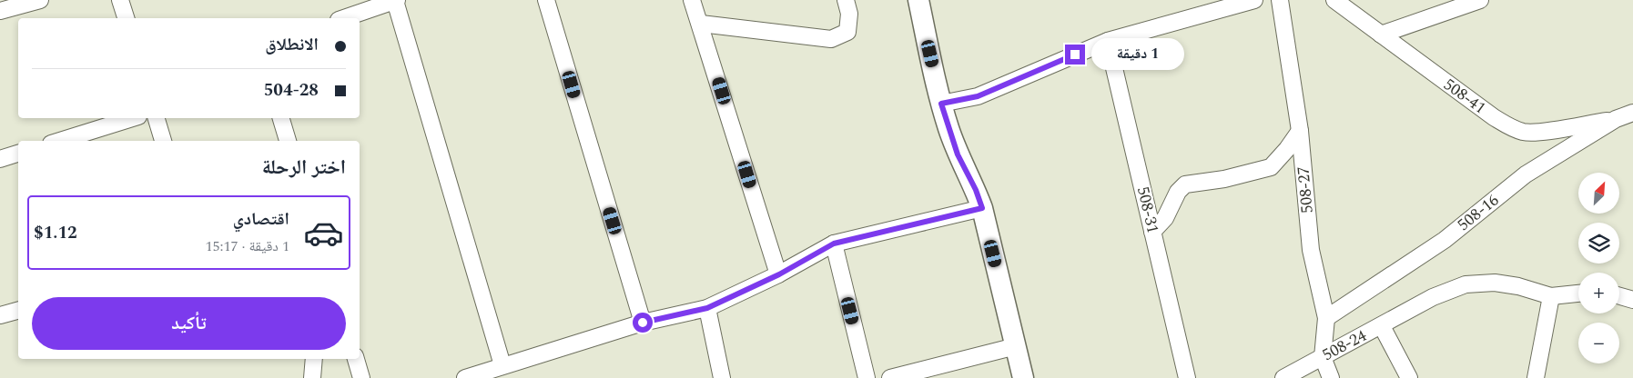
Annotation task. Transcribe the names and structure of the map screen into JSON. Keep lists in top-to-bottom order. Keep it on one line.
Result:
{"streets":{"street":["508-41","508-27","508-31","508-16","508-24"]},"crossings":[["508-41","508-16"],["508-27","508-16"],["508-27","508-24"]],"north":"top right","page":{"banner":["الانطلاق","504-28"],"bubble":"1 دقيقة","heading":"اختر الرحلة","map_buttons":["+","−"],"list":[{"name":"اقتصادي","note":"1 دقيقة · 15:17","value":"$1.12"}],"buttons":"تأكيد"}}
